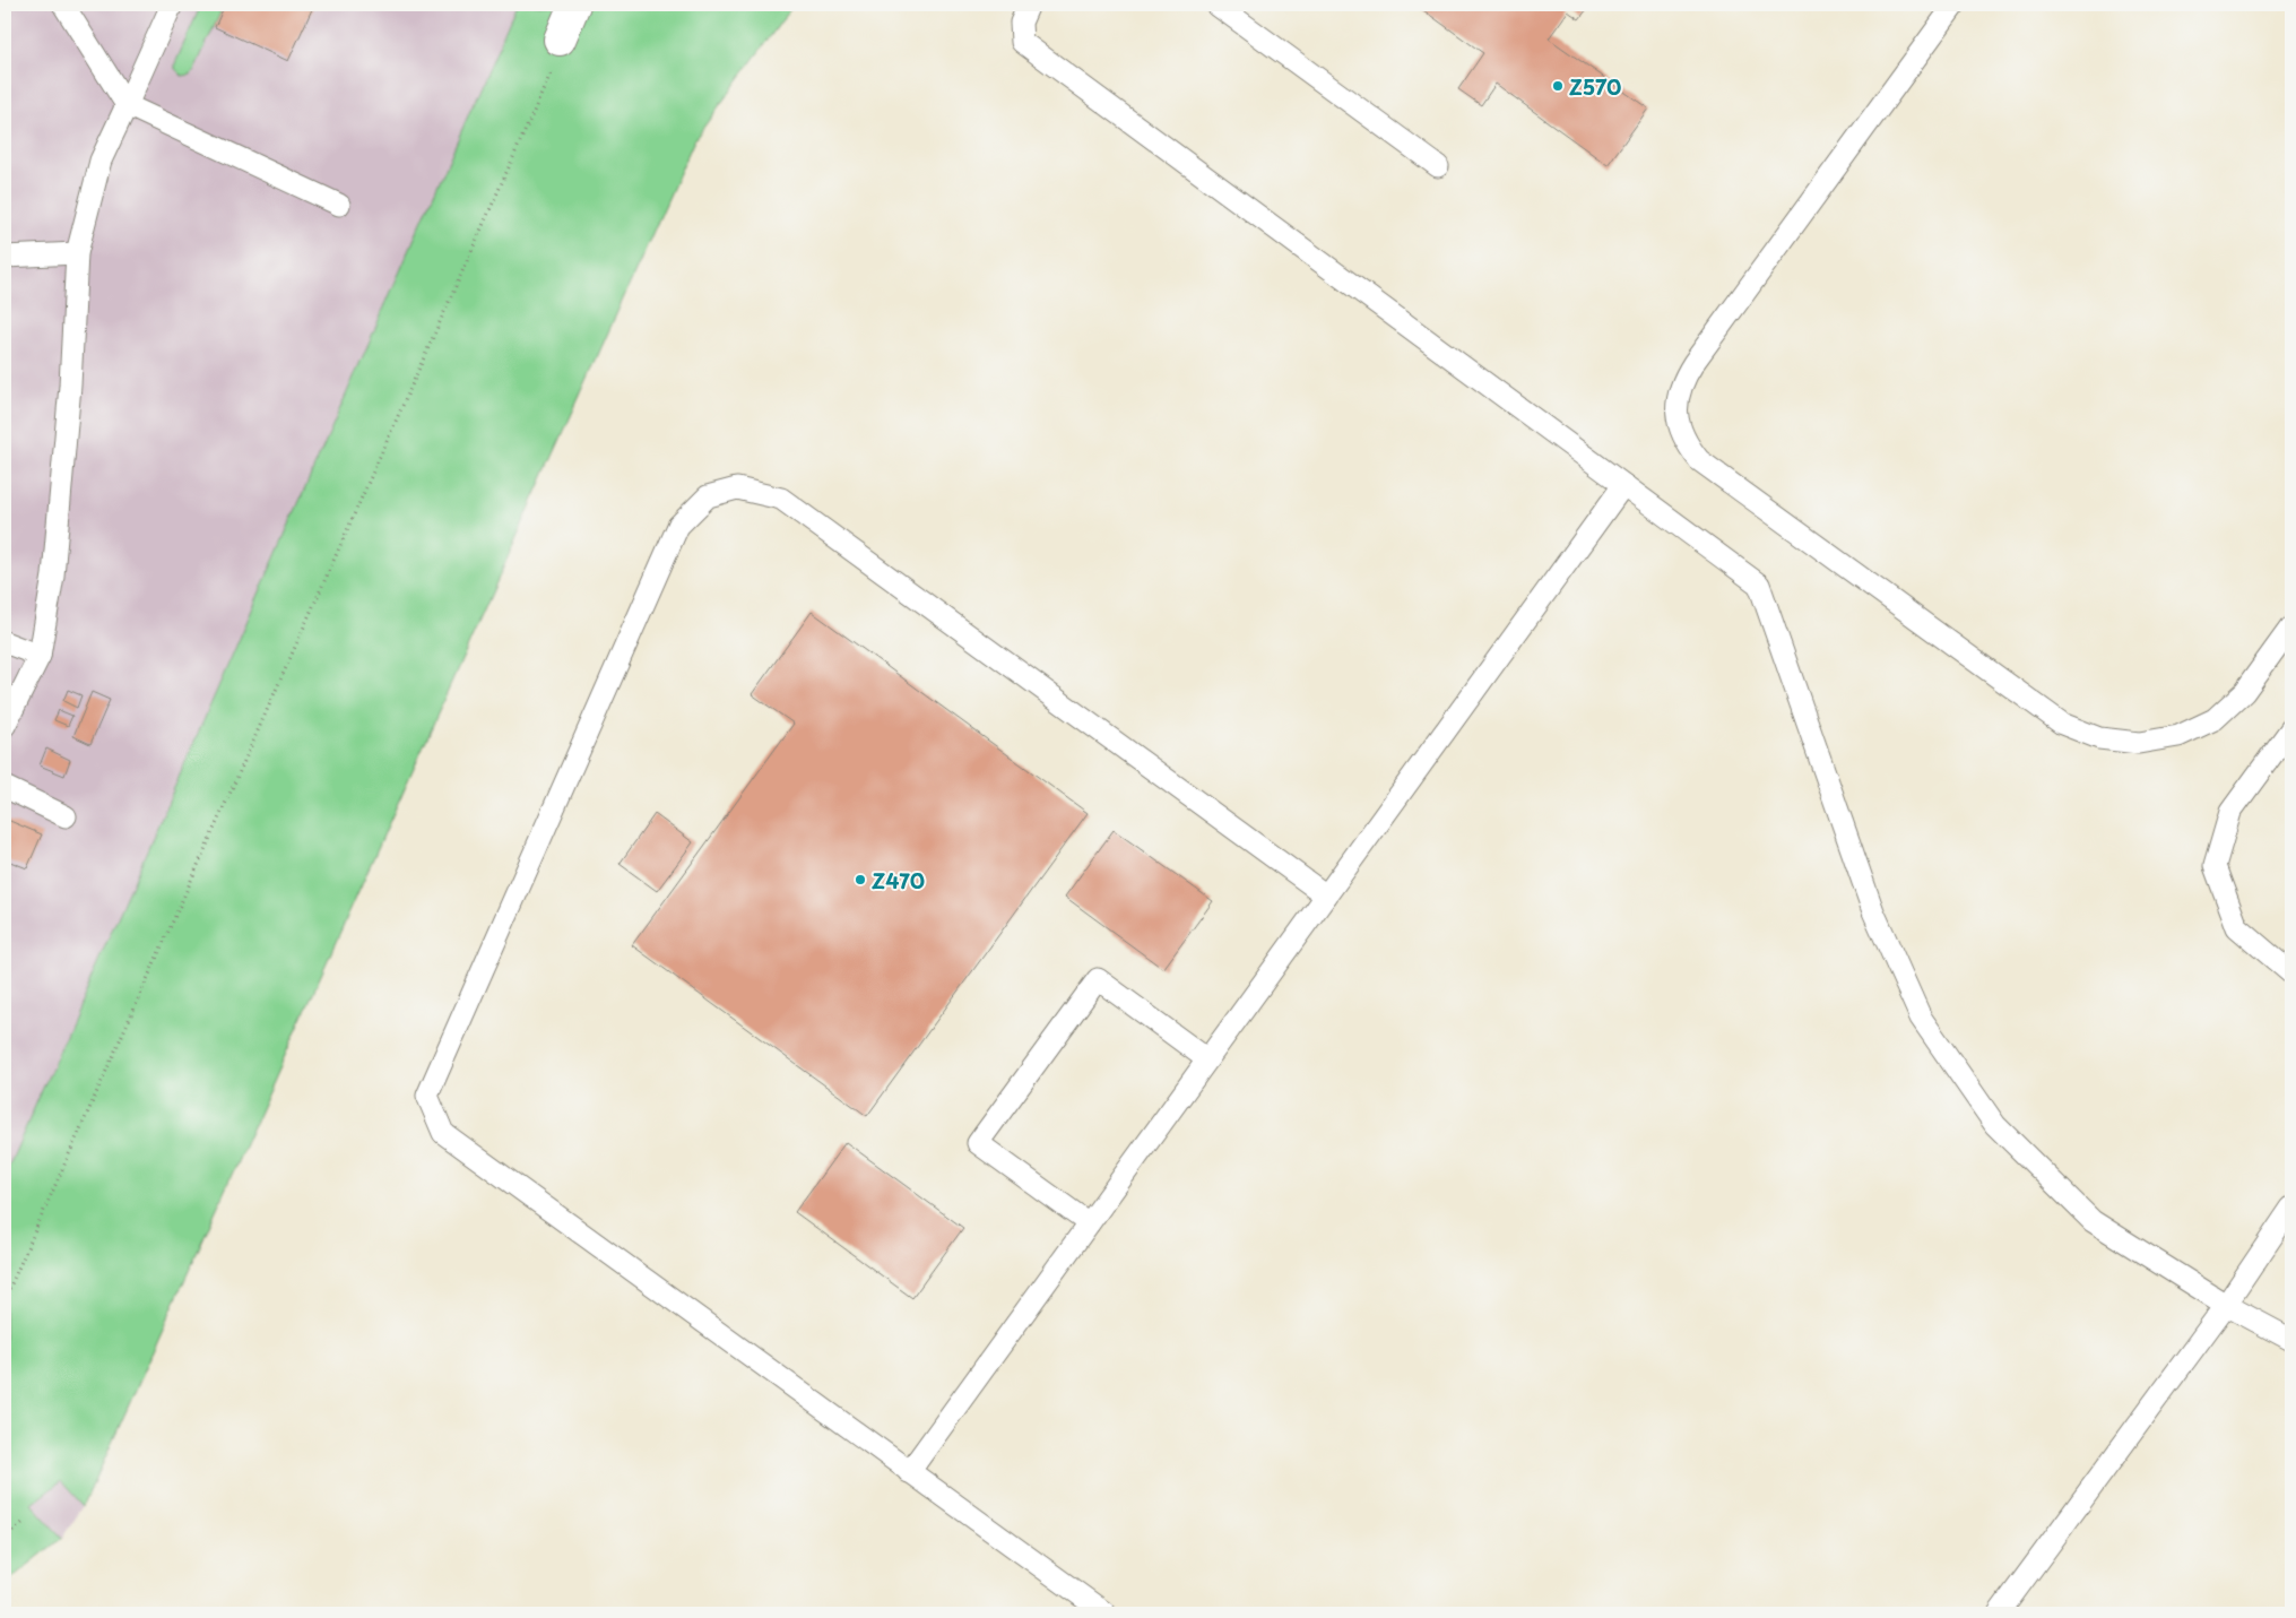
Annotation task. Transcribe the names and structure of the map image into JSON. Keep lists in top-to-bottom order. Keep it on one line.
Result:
{"places":["Z570","Z470"]}
